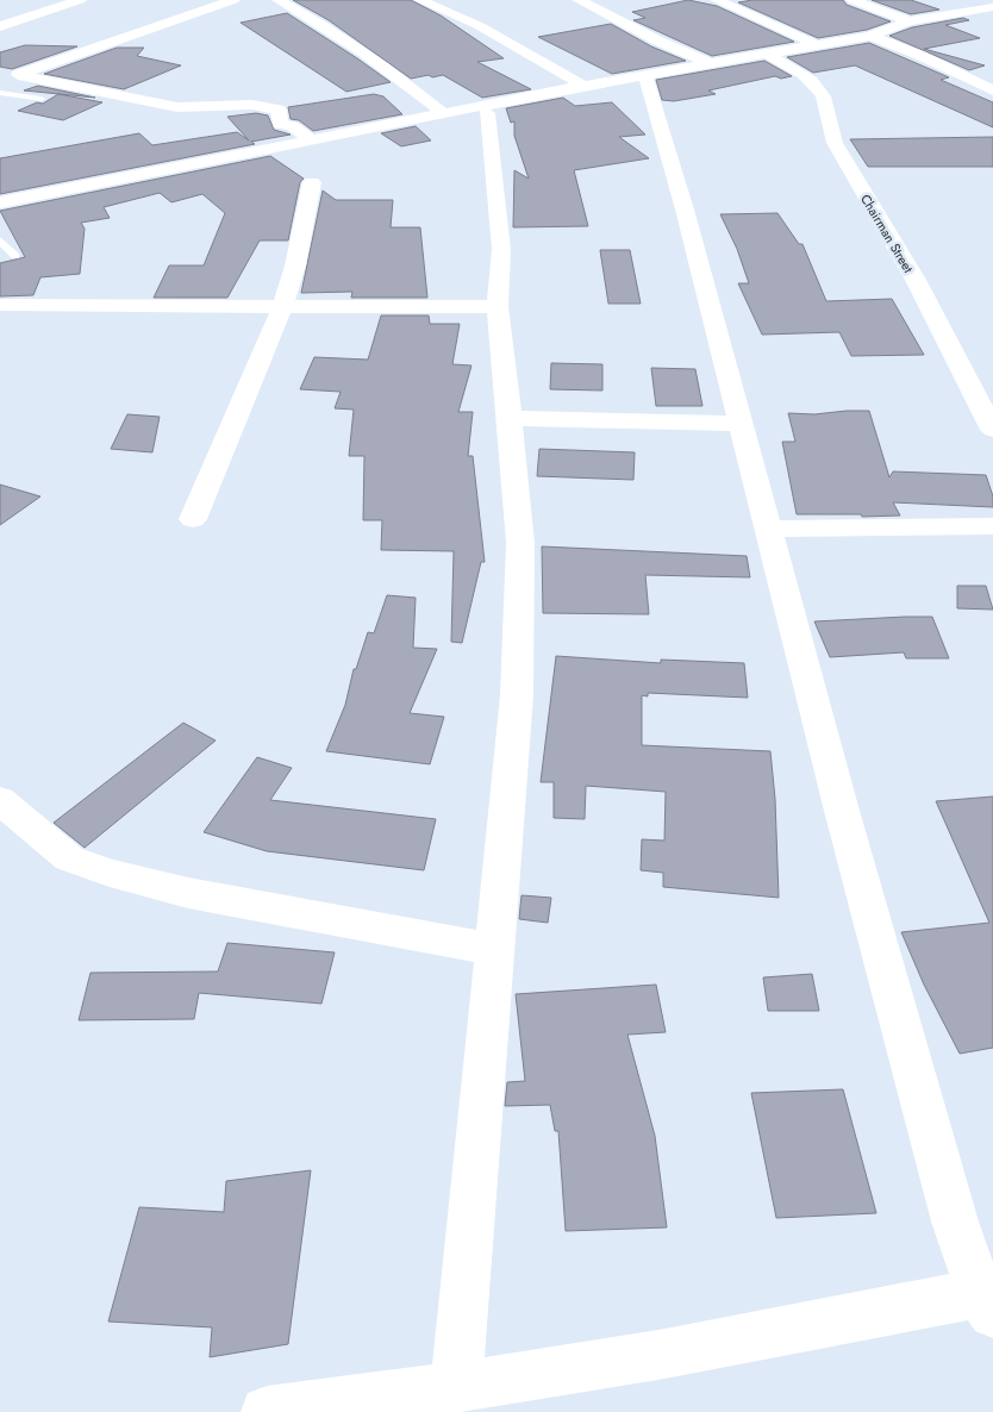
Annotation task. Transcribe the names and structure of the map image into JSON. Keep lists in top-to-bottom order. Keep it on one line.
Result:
{"streets":{"street":["Chairman Street"]}}
